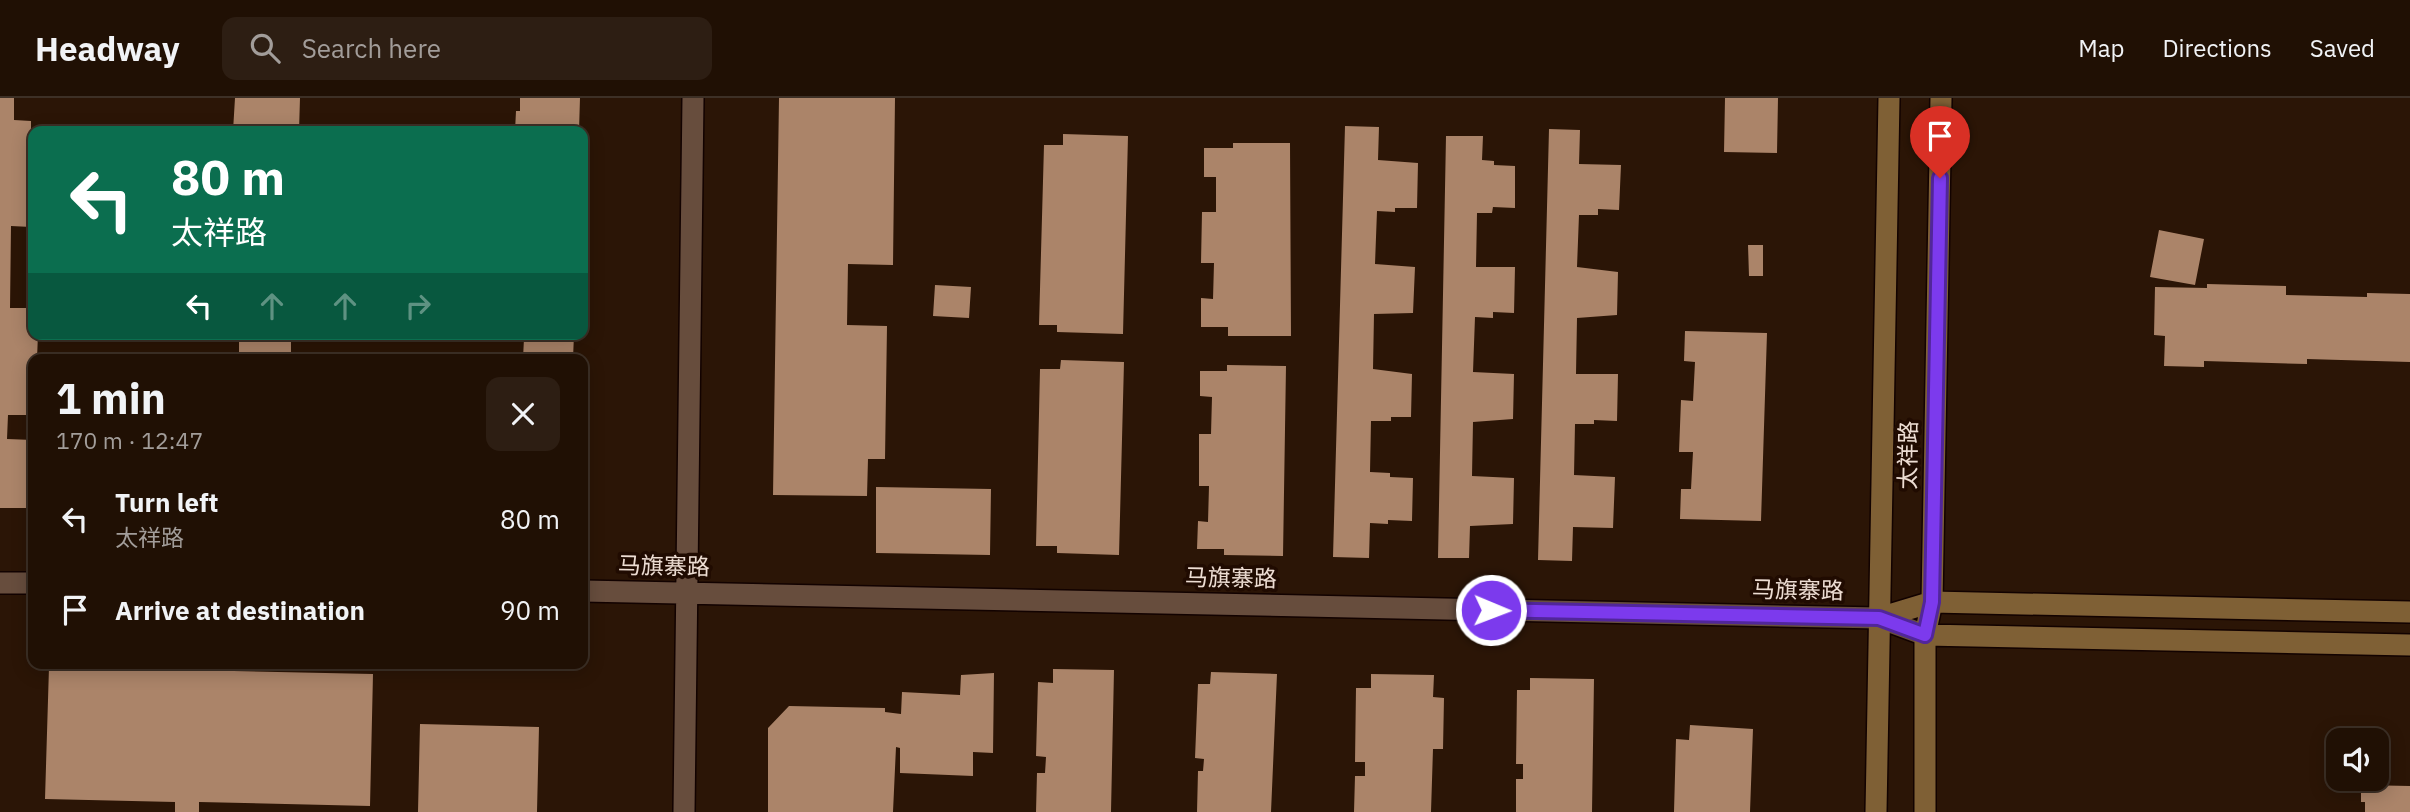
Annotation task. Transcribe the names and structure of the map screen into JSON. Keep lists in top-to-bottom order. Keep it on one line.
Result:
{"streets":{"street":["太祥路","马旗寨路"]},"crossings":[["太祥路","马旗寨路"]],"page":{"header":"Headway","search":"Search here","nav":["Map","Directions","Saved"],"turn":["80 m","太祥路"],"heading":["1 min","170 m · 12:47"],"list":[{"name":"Turn left","note":"太祥路","value":"80 m"},{"name":"Arrive at destination","value":"90 m"}]}}
